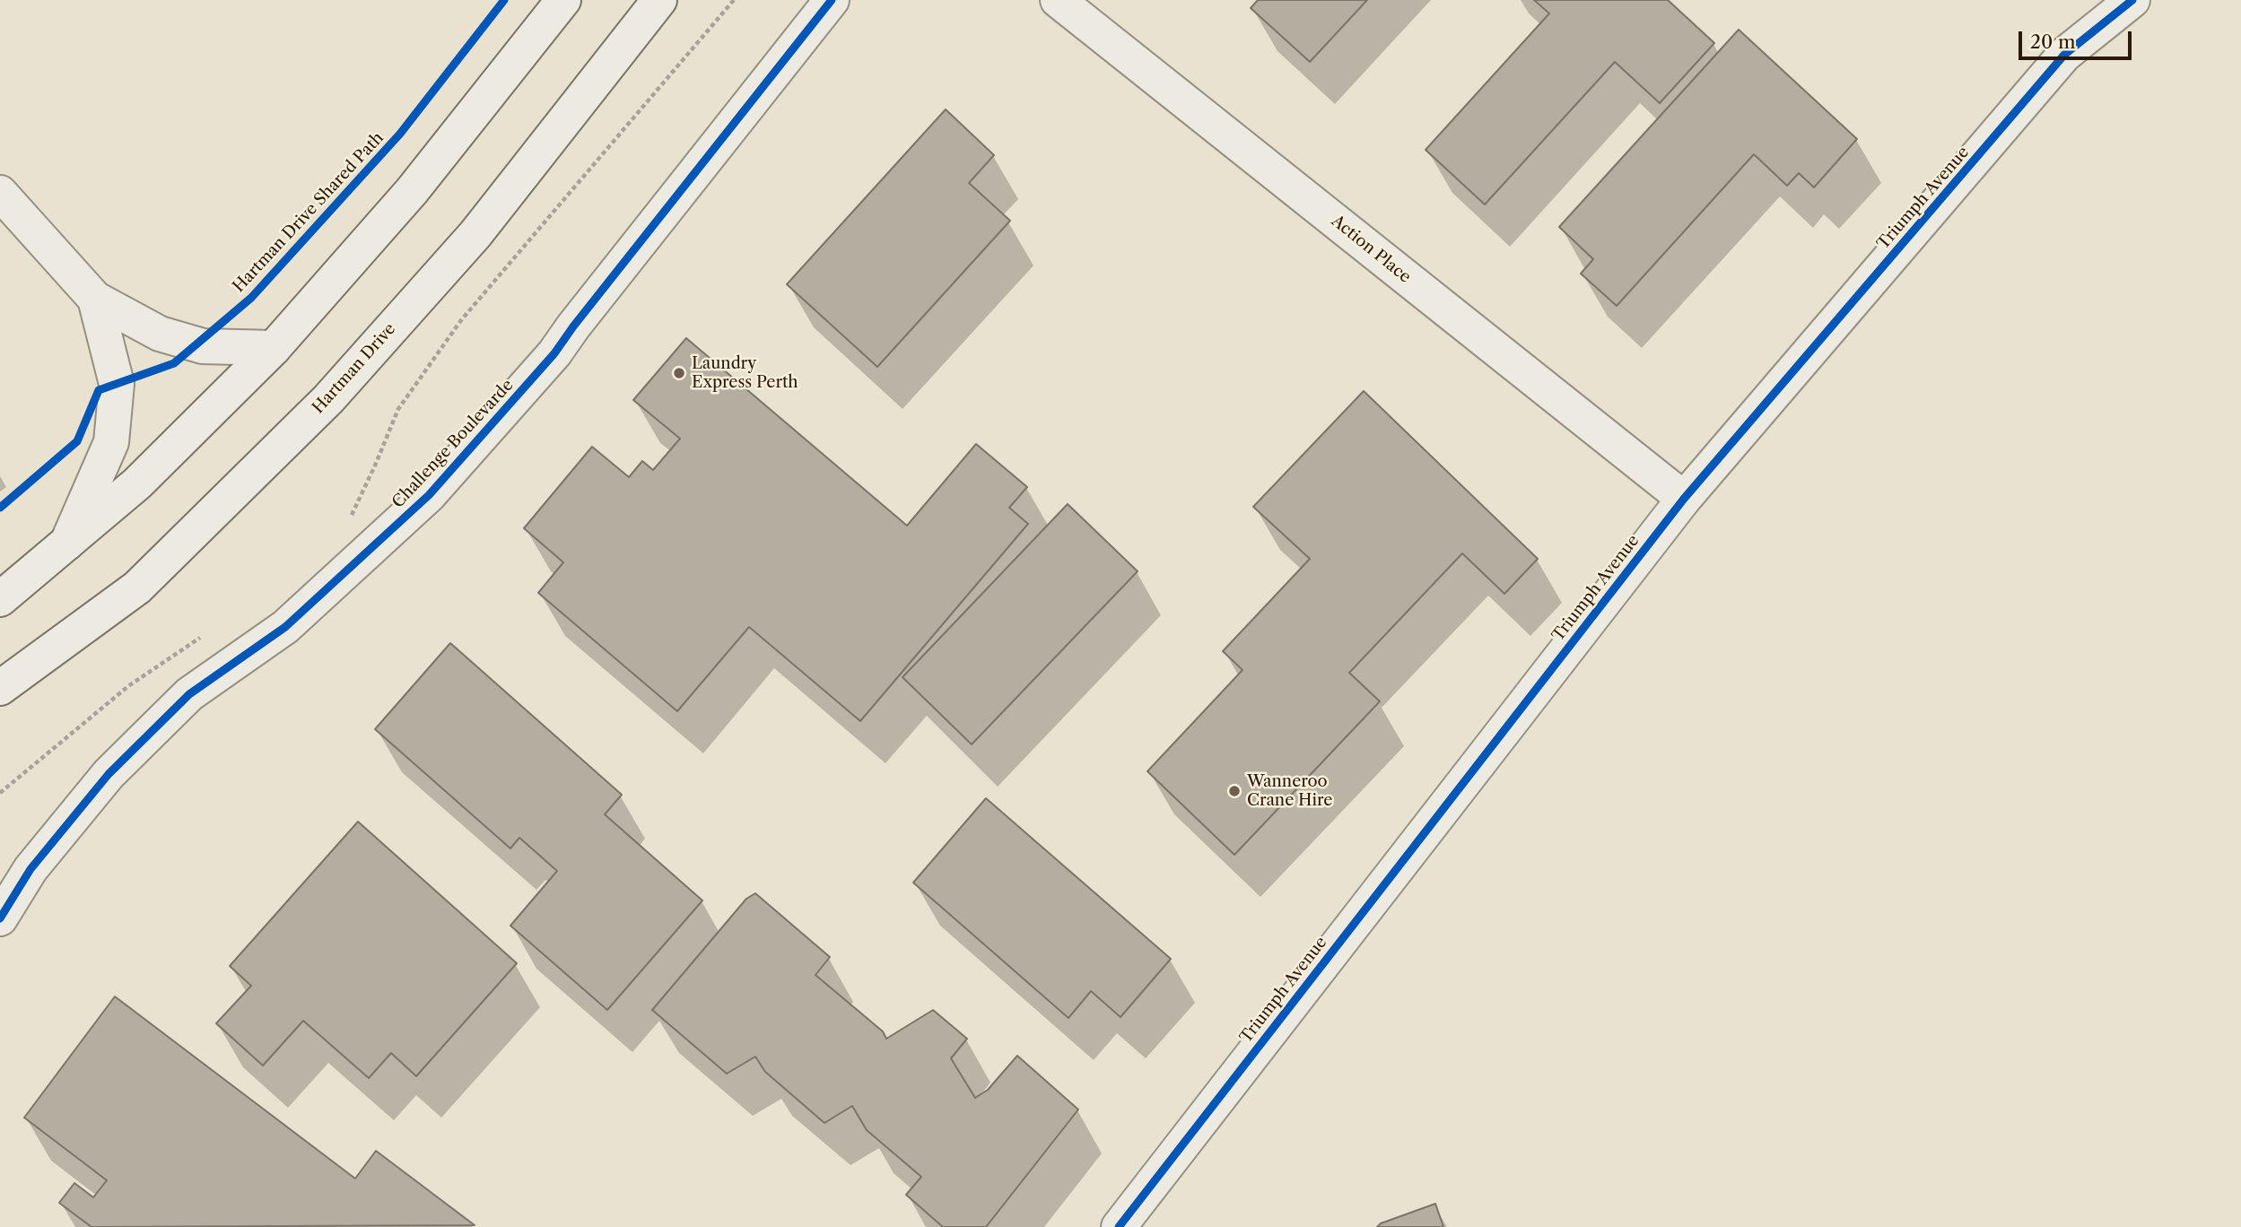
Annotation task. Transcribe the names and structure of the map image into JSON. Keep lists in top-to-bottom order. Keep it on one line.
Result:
{"streets":{"street":["Triumph Avenue","Action Place","Hartman Drive","Challenge Boulevarde"],"cycle path":["Hartman Drive Shared Path"]},"crossings":[["Triumph Avenue","Action Place"]],"places":["Laundry Express Perth","Wanneroo Crane Hire"],"scale_bar":"20 m"}
